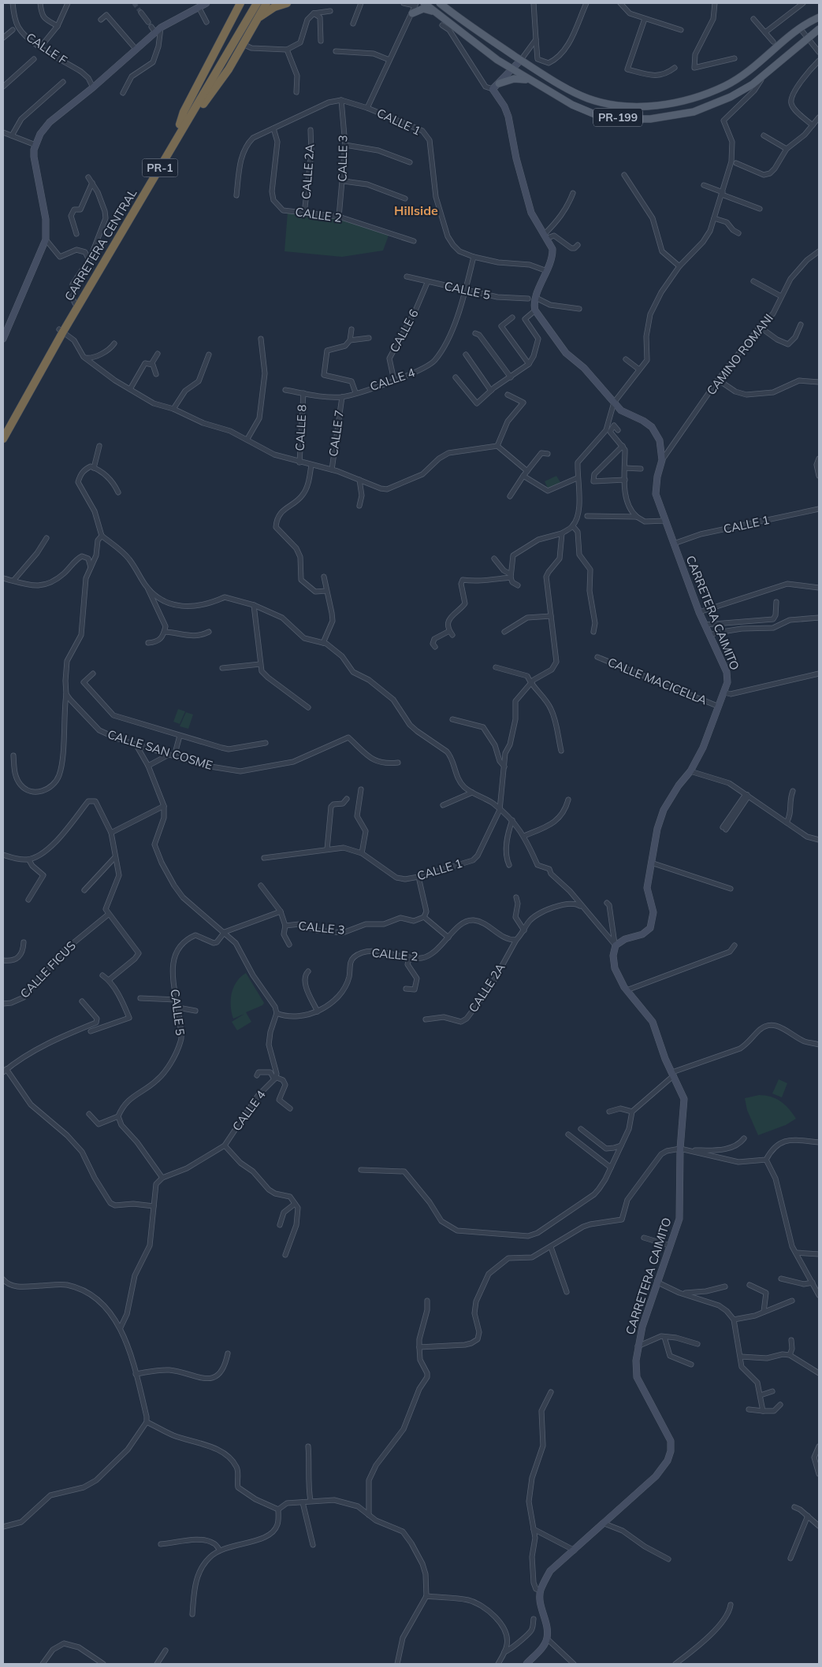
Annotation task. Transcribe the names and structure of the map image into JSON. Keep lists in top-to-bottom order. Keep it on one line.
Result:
{"streets":{"highway":["PR-1","CARRETERA CENTRAL"],"main road":["PR-199"],"street":["CALLE F","CALLE 1","CALLE 3","CALLE 2A","CALLE 2","CALLE 5","CALLE 6","CAMINO ROMANI","CALLE 4","CALLE 8","CALLE 7","CARRETERA CAIMITO","CALLE MACICELLA","CALLE SAN COSME","CALLE FICUS"]},"crossings":[["CALLE 1","CALLE 3"],["CALLE 1","CALLE 4"],["CALLE 1","CARRETERA CAIMITO"],["CALLE 3","CALLE 2"],["CALLE 3","CALLE 5"],["CALLE 2A","CALLE 2"],["CALLE 5","CALLE 6"],["CALLE 5","CALLE 4"],["CALLE 6","CALLE 4"],["CAMINO ROMANI","CARRETERA CAIMITO"],["CALLE 4","CALLE 8"],["CALLE 4","CALLE 7"],["CARRETERA CAIMITO","CALLE MACICELLA"]],"districts":["Hillside"]}
